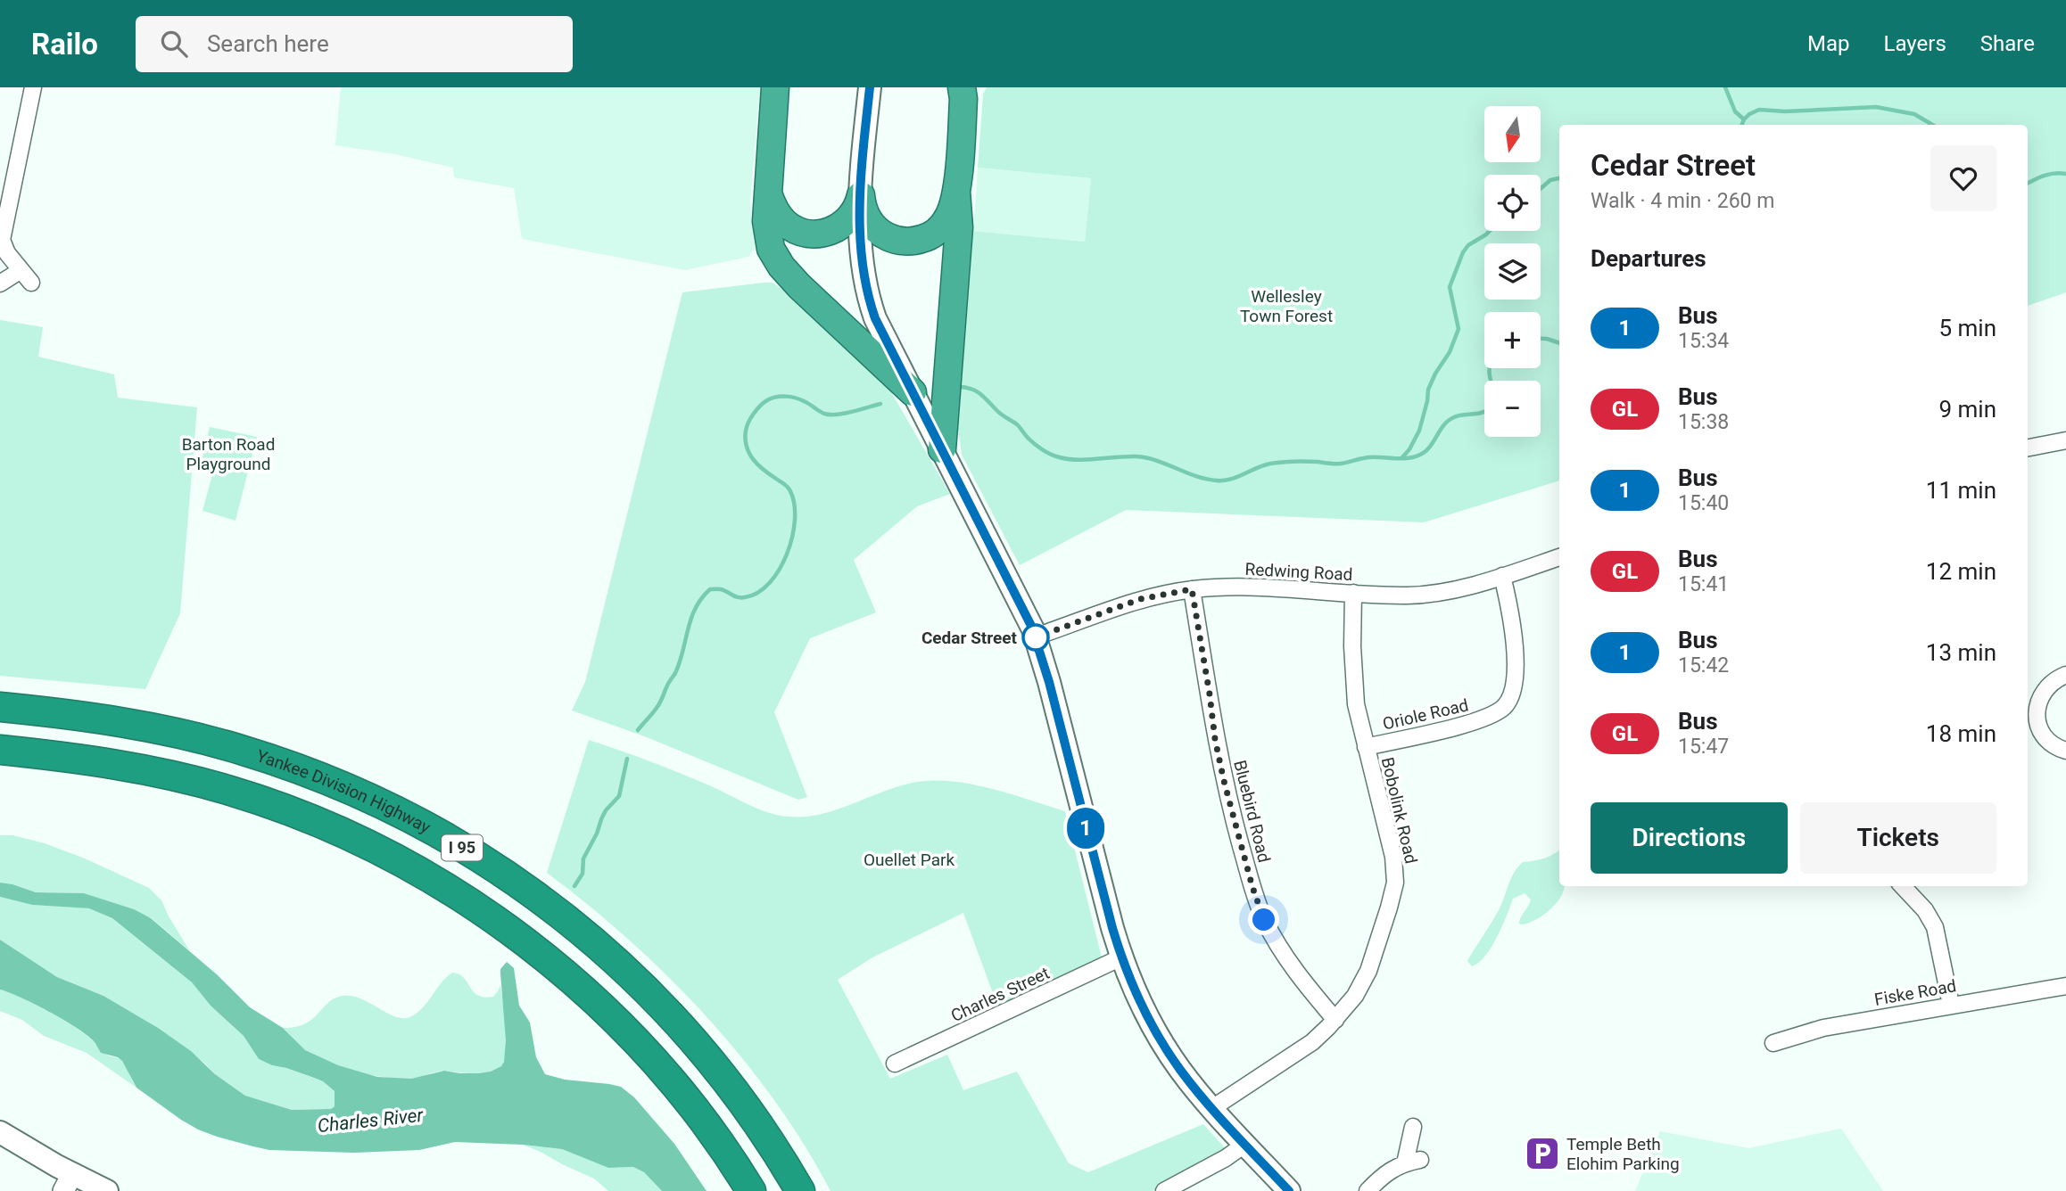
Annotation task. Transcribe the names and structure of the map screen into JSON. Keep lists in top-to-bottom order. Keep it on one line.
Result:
{"streets":{"highway":["Yankee Division Highway","I 95"],"street":["Redwing Road","Oriole Road","Bobolink Road","Bluebird Road","Fiske Road","Charles Street"]},"crossings":[["Redwing Road","Oriole Road"],["Redwing Road","Bobolink Road"],["Redwing Road","Bluebird Road"],["Oriole Road","Bobolink Road"],["Bobolink Road","Bluebird Road"]],"water":["Charles River"],"parks":["Wellesley Town Forest","Barton Road Playground","Ouellet Park"],"places":{"other":["Cedar Street"],"parking":["Temple Beth Elohim Parking"]},"lines":["bus line 1"],"north":"bottom","page":{"header":"Railo","search":"Search here","nav":["Map","Layers","Share"],"on_map":"1","map_buttons":["+","−"],"heading":[["Cedar Street","Walk · 4 min · 260 m"],"Departures"],"list":[{"mark":"1","name":"Bus","note":"15:34","value":"5 min"},{"mark":"GL","name":"Bus","note":"15:38","value":"9 min"},{"mark":"1","name":"Bus","note":"15:40","value":"11 min"},{"mark":"GL","name":"Bus","note":"15:41","value":"12 min"},{"mark":"1","name":"Bus","note":"15:42","value":"13 min"},{"mark":"GL","name":"Bus","note":"15:47","value":"18 min"}],"buttons":["Directions","Tickets"]}}
